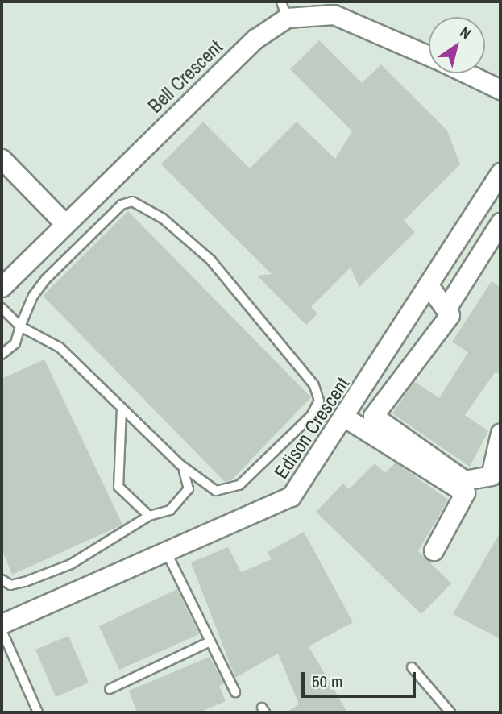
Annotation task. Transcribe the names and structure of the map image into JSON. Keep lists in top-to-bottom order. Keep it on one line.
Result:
{"streets":{"street":["Bell Crescent","Edison Crescent"]},"scale_bar":"50 m","north":"top right"}
